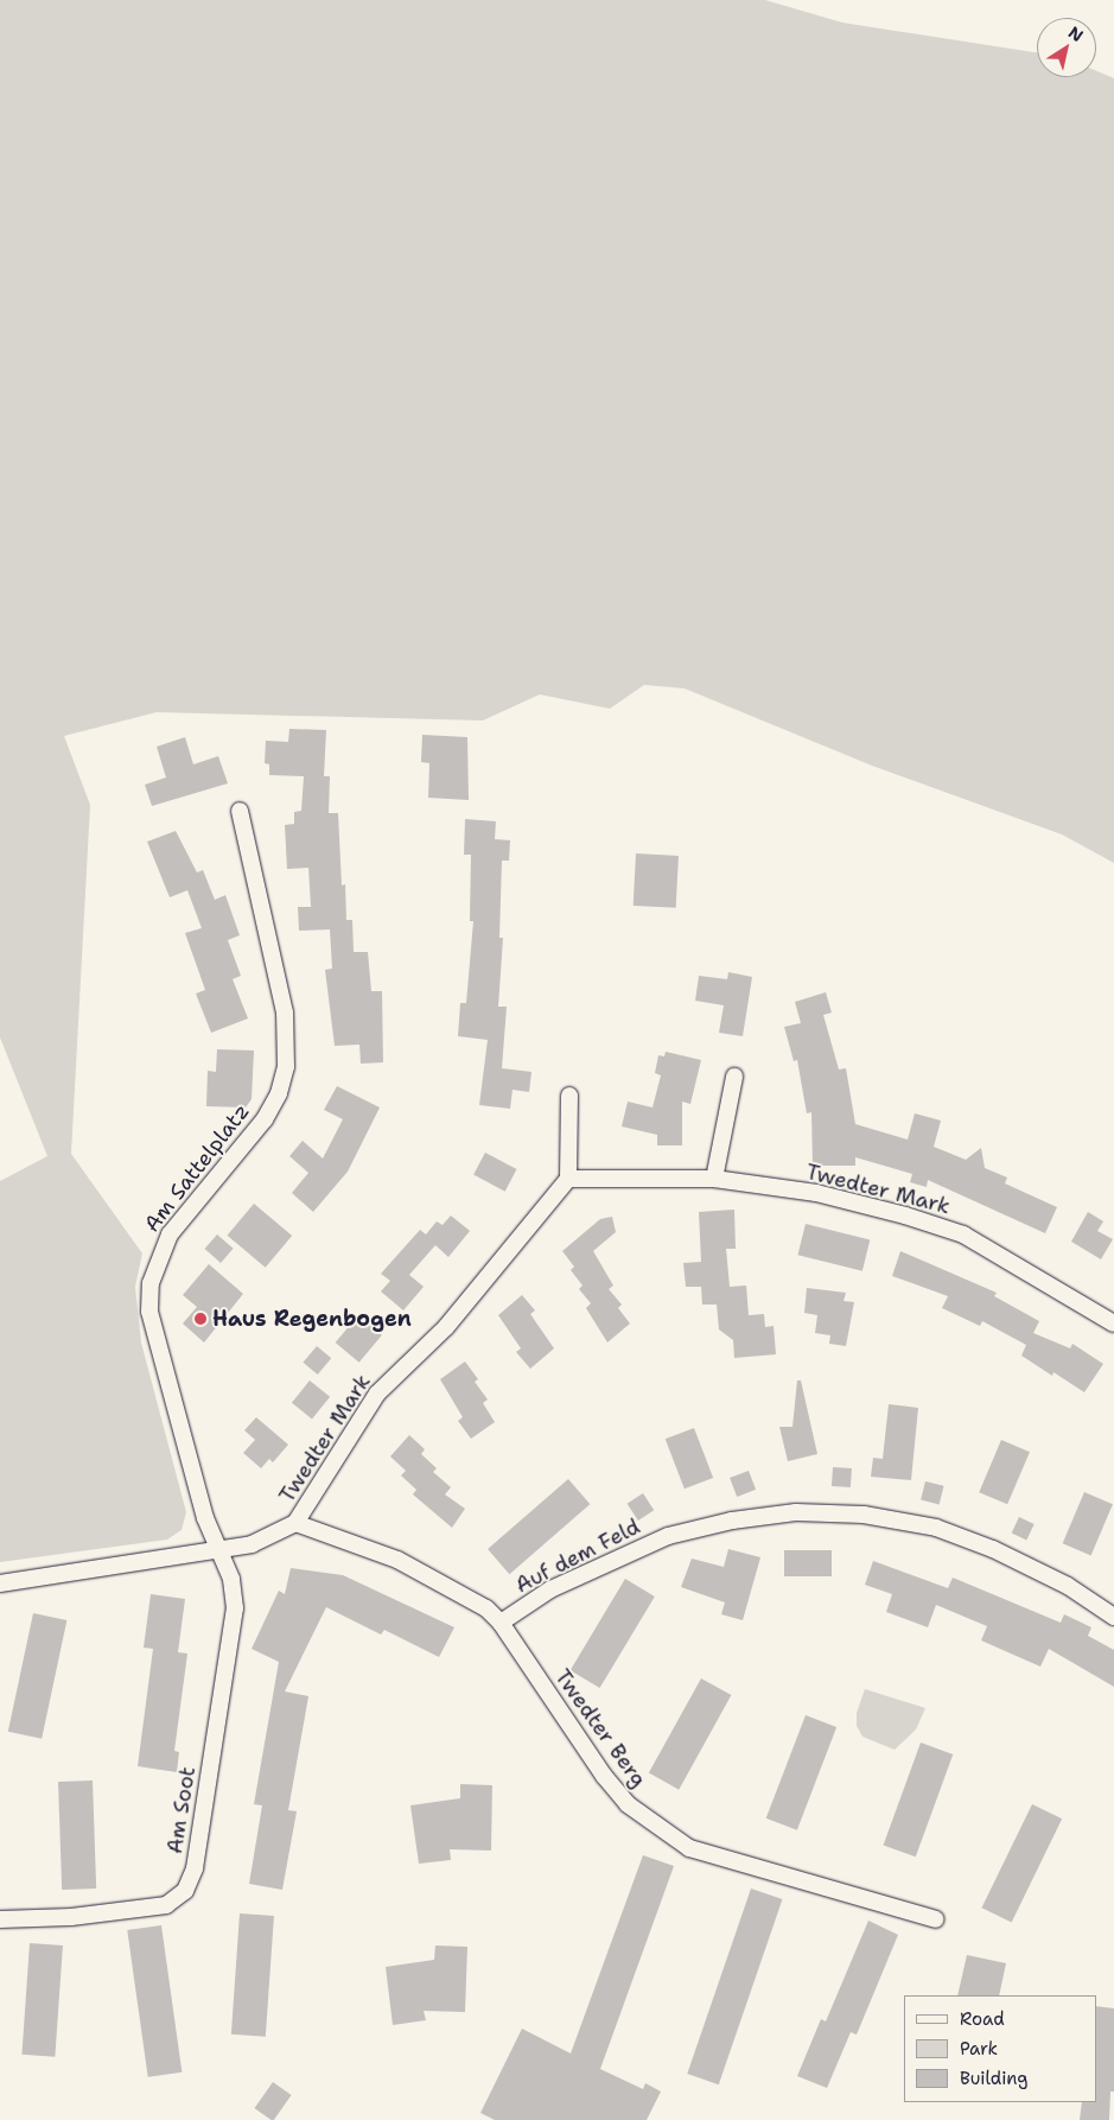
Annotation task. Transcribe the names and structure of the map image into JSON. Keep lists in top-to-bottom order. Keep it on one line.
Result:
{"streets":{"street":["Am Sattelplatz","Twedter Mark","Auf dem Feld","Twedter Berg","Am Soot"]},"crossings":[["Am Sattelplatz","Twedter Mark"],["Am Sattelplatz","Am Soot"],["Twedter Mark","Twedter Berg"],["Twedter Mark","Am Soot"],["Auf dem Feld","Twedter Berg"]],"places":["Haus Regenbogen"],"legend":["Road","Park","Building"],"north":"top right"}
